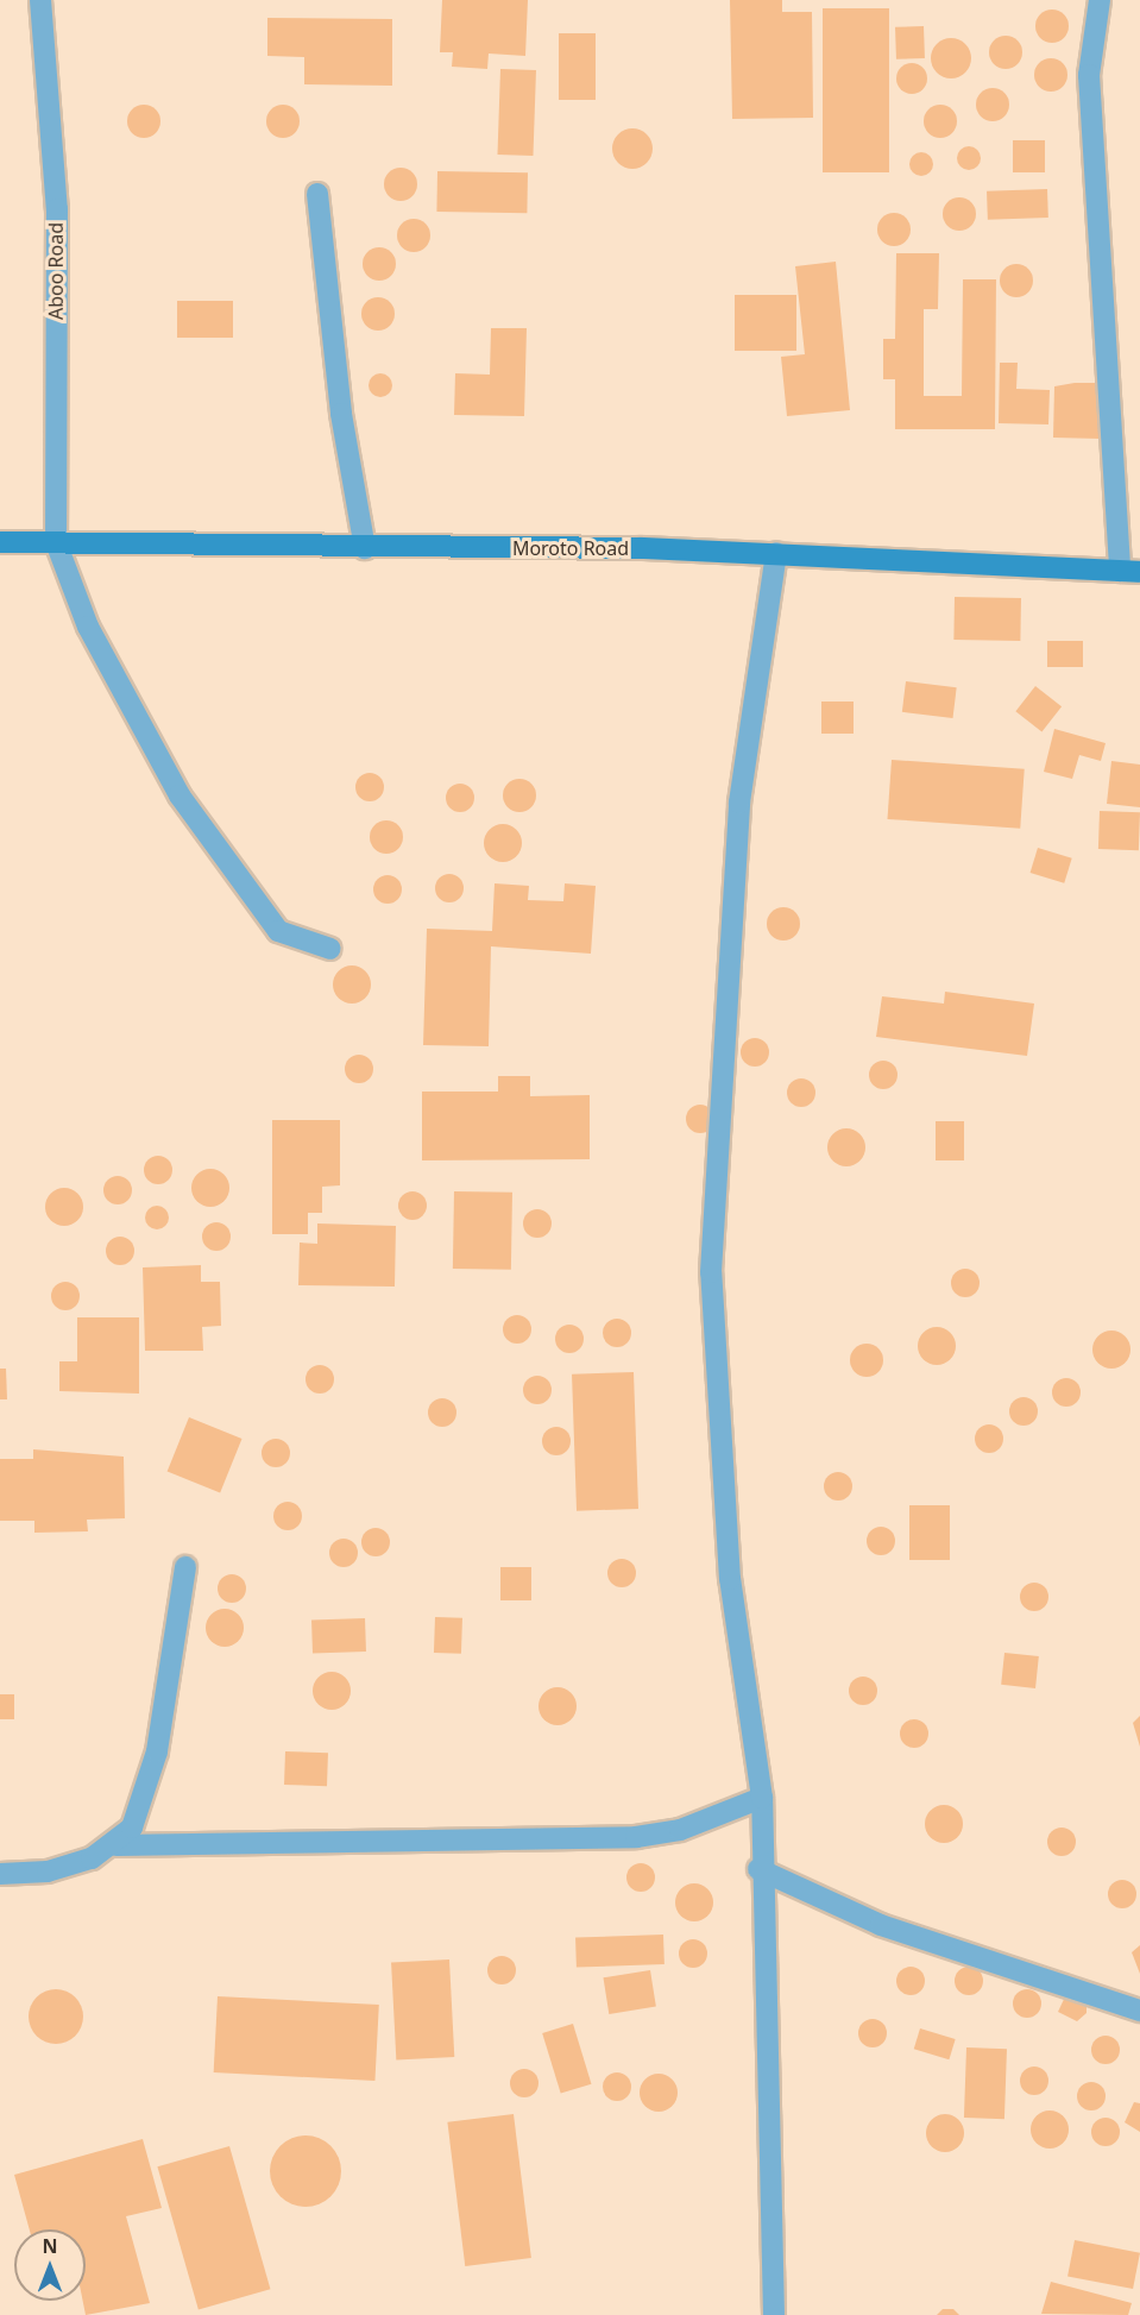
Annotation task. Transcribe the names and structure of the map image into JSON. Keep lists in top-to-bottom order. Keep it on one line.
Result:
{"streets":{"main road":["Moroto Road"],"street":["Aboo Road"]},"crossings":[["Aboo Road","Moroto Road"]],"north":"top"}
